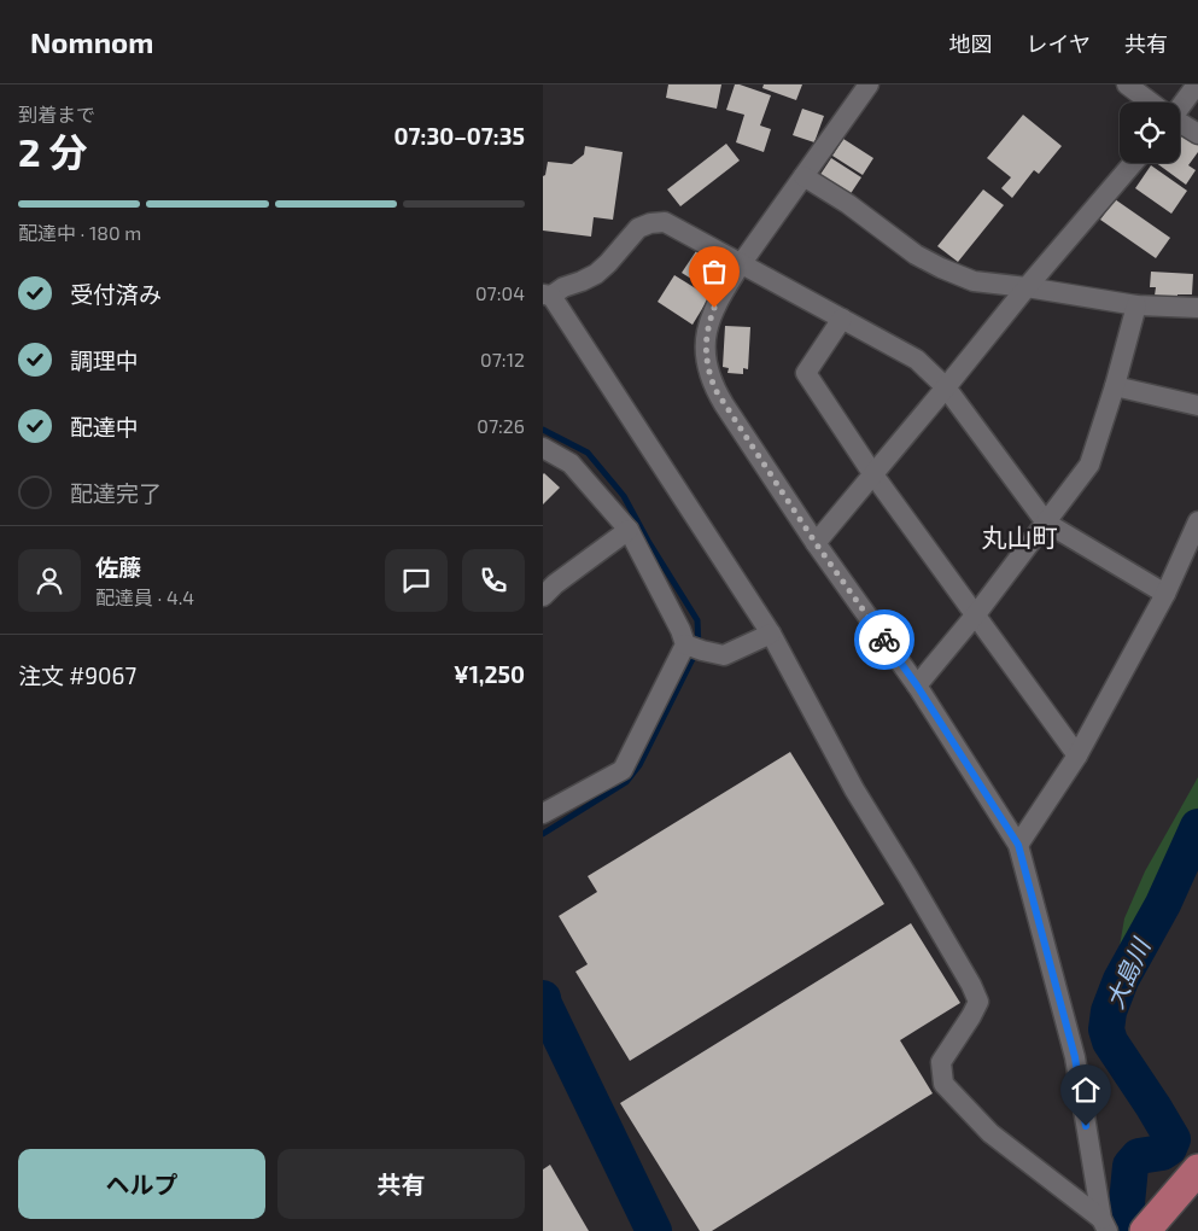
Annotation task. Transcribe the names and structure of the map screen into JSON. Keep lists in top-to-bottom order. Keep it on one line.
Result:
{"districts":["丸山町"],"water":["大島川"],"page":{"header":"Nomnom","nav":["地図","レイヤ","共有"],"heading":["2 分","到着まで","07:30–07:35"],"panel":["佐藤","配達員 · 4.4","注文 #9067","¥1,250"],"bar":"配達中 · 180 m","list":[["受付済み","07:04"],["調理中","07:12"],["配達中","07:26"],"配達完了"],"buttons":["ヘルプ","共有"]}}
